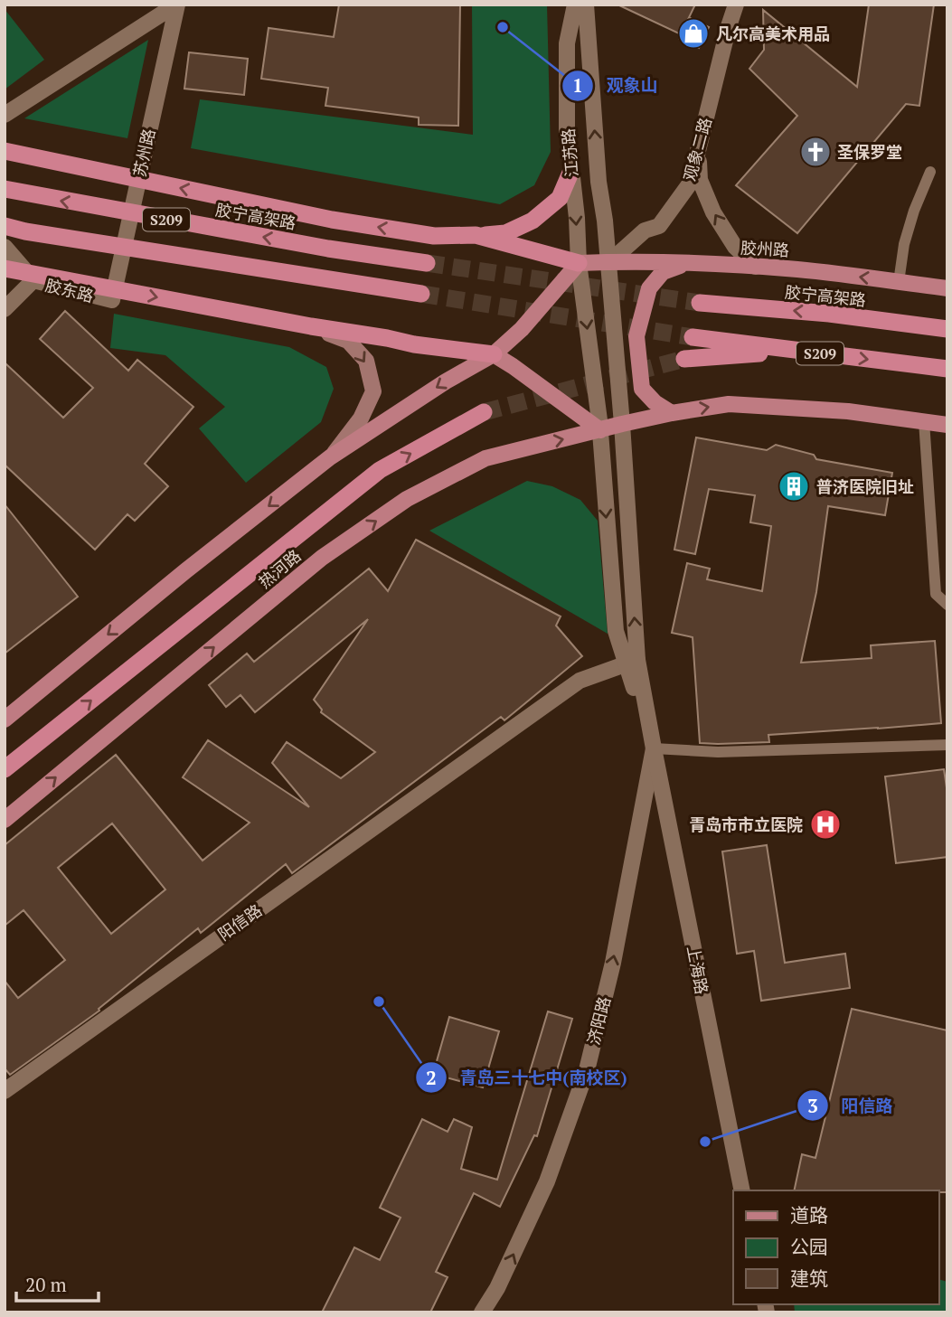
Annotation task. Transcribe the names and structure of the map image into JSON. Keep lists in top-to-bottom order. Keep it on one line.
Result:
{"streets":{"highway":["胶宁高架路","S209"],"main road":["胶州路","热河路"],"street":["观象二路","苏州路","江苏路","胶东路","阳信路","上海路","济阳路"]},"crossings":[["观象二路","江苏路"],["观象二路","胶州路"],["苏州路","胶东路"],["江苏路","胶州路"],["江苏路","热河路"],["江苏路","上海路"],["热河路","上海路"],["阳信路","上海路"],["上海路","济阳路"]],"one_way":["济阳路"],"places":{"other":["观象山","青岛三十七中(南校区)","阳信路"],"shop":["凡尔高美术用品"],"church":["圣保罗堂"],"building":["普济医院旧址"],"hospital":["青岛市市立医院"]},"legend":["道路","公园","建筑"],"scale_bar":"20 m"}
